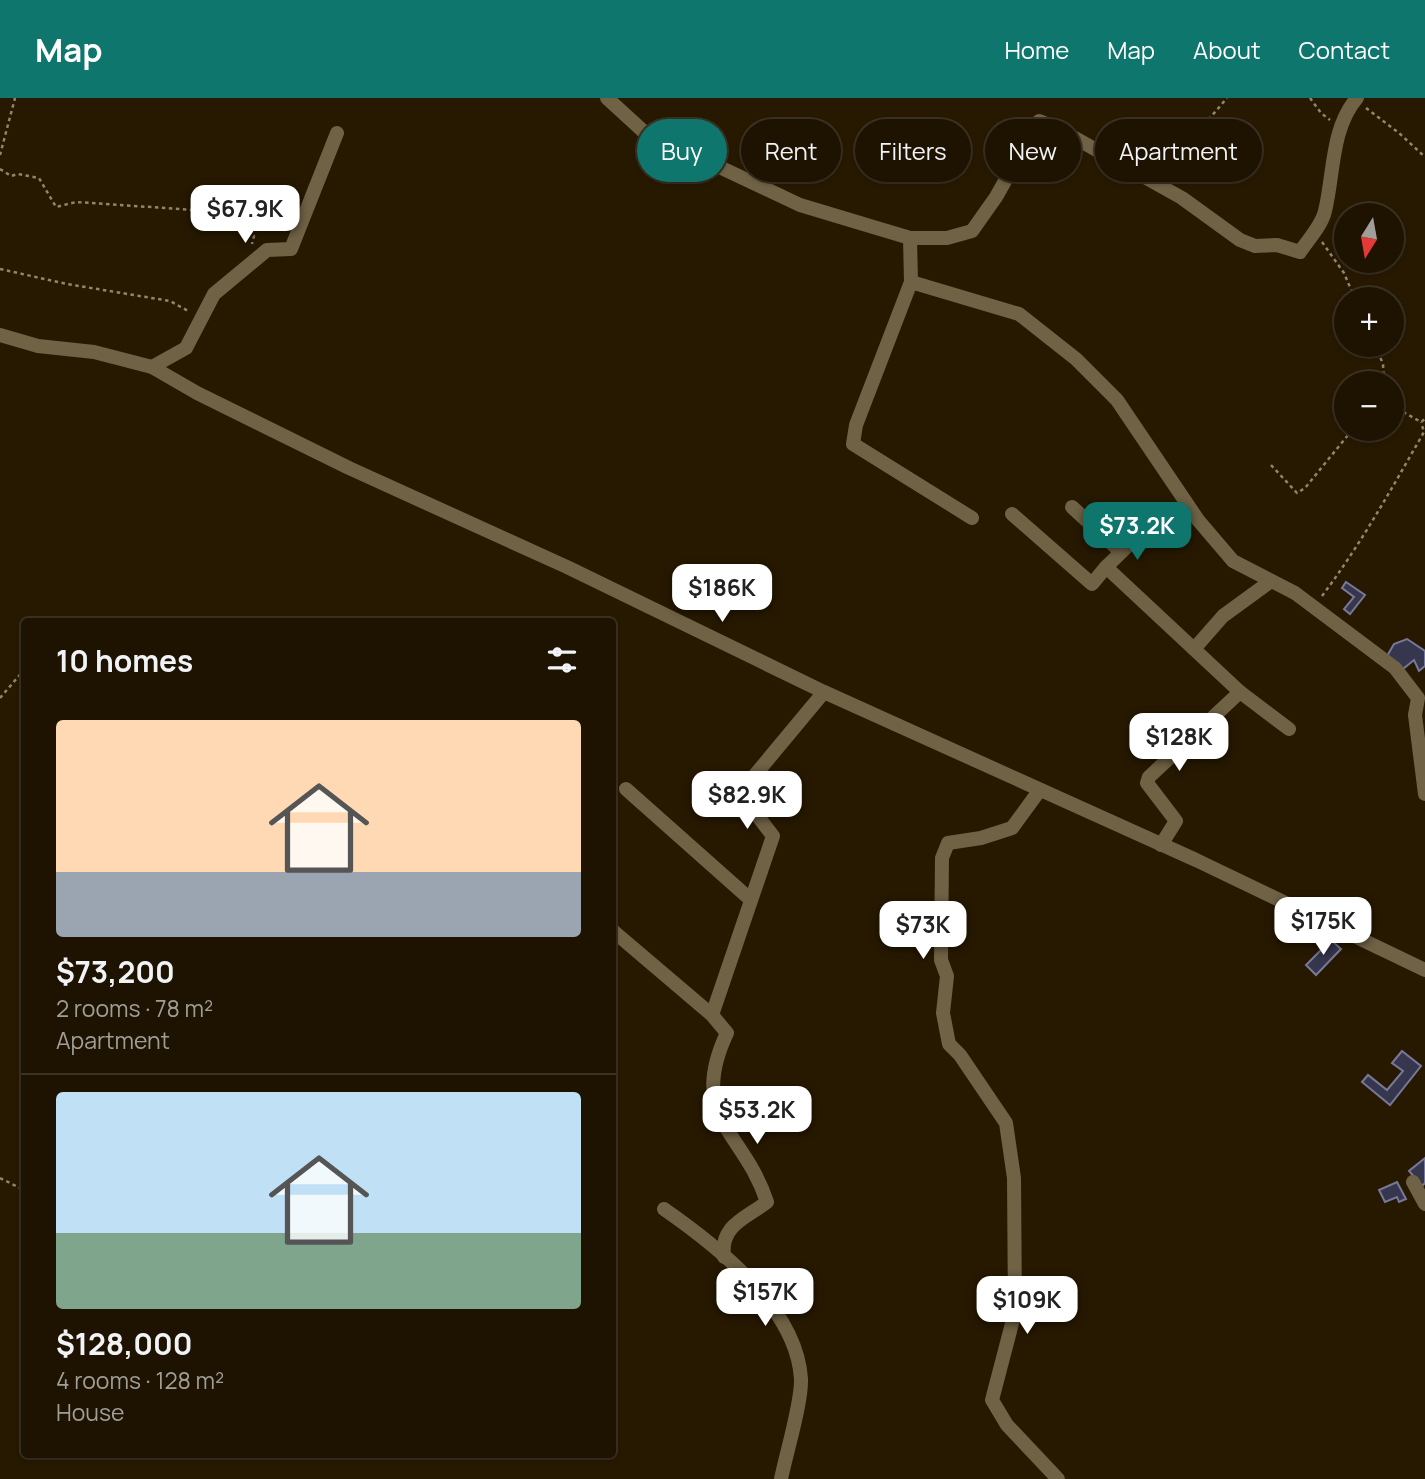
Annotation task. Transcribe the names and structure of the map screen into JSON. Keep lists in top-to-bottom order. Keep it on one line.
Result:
{"north":"bottom","page":{"header":"Map","nav":["Home","Map","About","Contact"],"chip":["Buy","Rent","Filters","New","Apartment"],"price":["$67.9K","$73.2K","$186K","$128K","$82.9K","$175K","$73K","$53.2K","$157K","$109K"],"map_buttons":["+","−"],"heading":"10 homes","list":[{"name":"$73,200","note":"2 rooms · 78 m² · Apartment"},{"name":"$128,000","note":"4 rooms · 128 m² · House"}]}}
